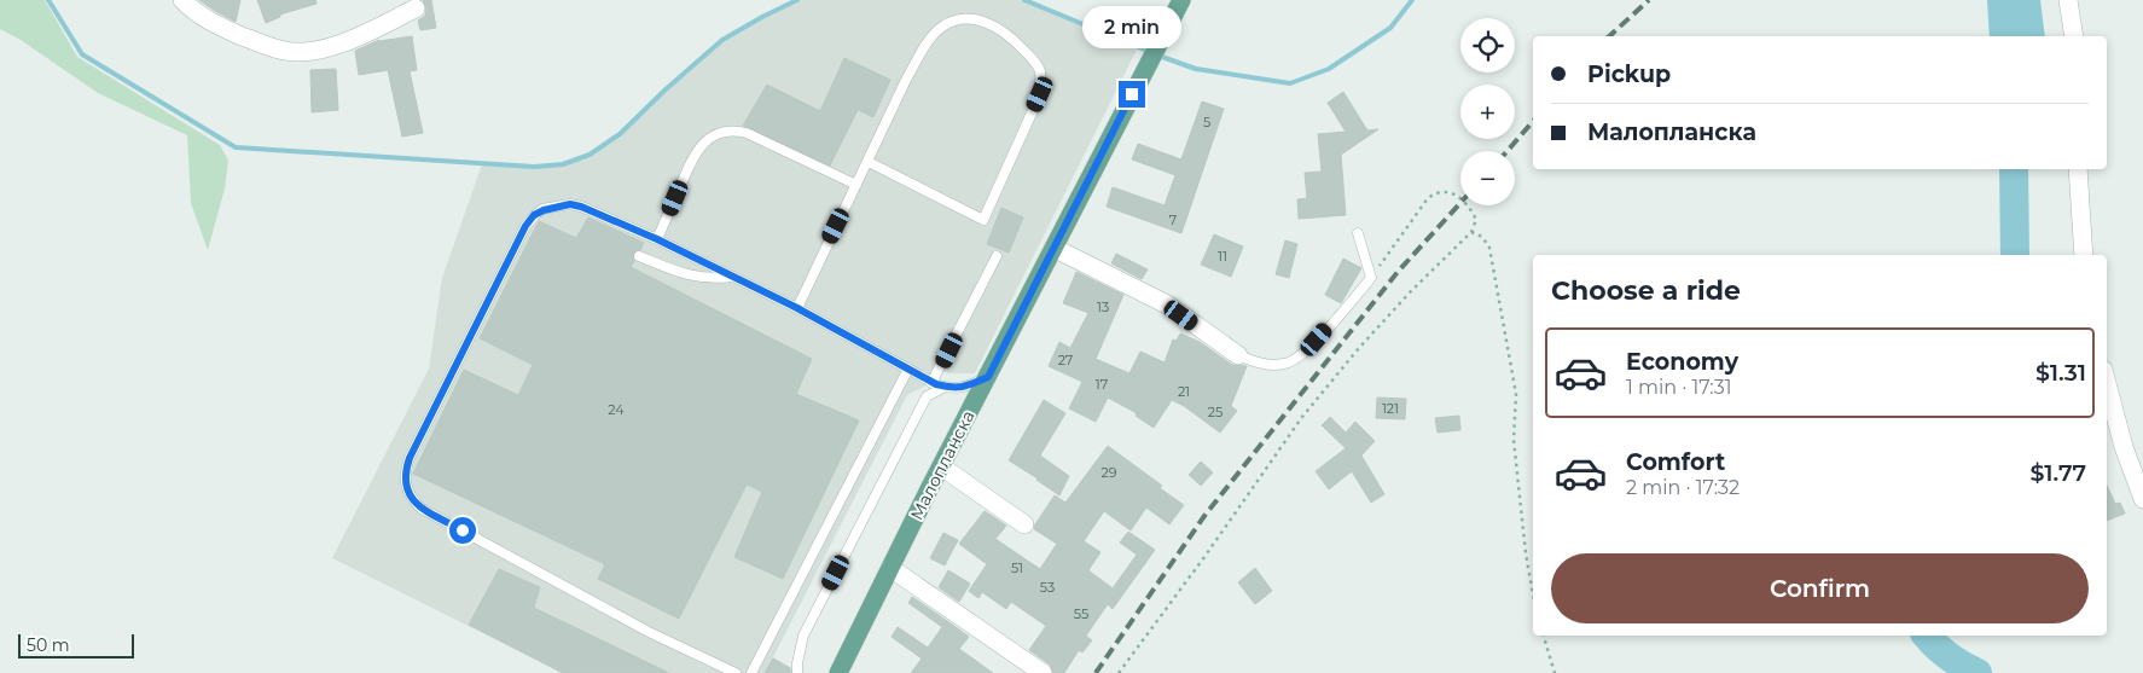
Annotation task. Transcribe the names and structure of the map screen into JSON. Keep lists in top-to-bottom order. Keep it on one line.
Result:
{"streets":{"main road":["Малопланска"]},"house_numbers":["5","7","11","13","27","17","21","121","24","25","29","51","53","55"],"scale_bar":"50 m","page":{"bubble":"2 min","map_buttons":["+","−"],"banner":["Pickup","Малопланска"],"heading":"Choose a ride","list":[{"name":"Economy","note":"1 min · 17:31","value":"$1.31"},{"name":"Comfort","note":"2 min · 17:32","value":"$1.77"}],"buttons":"Confirm","scale":"50 m"}}
